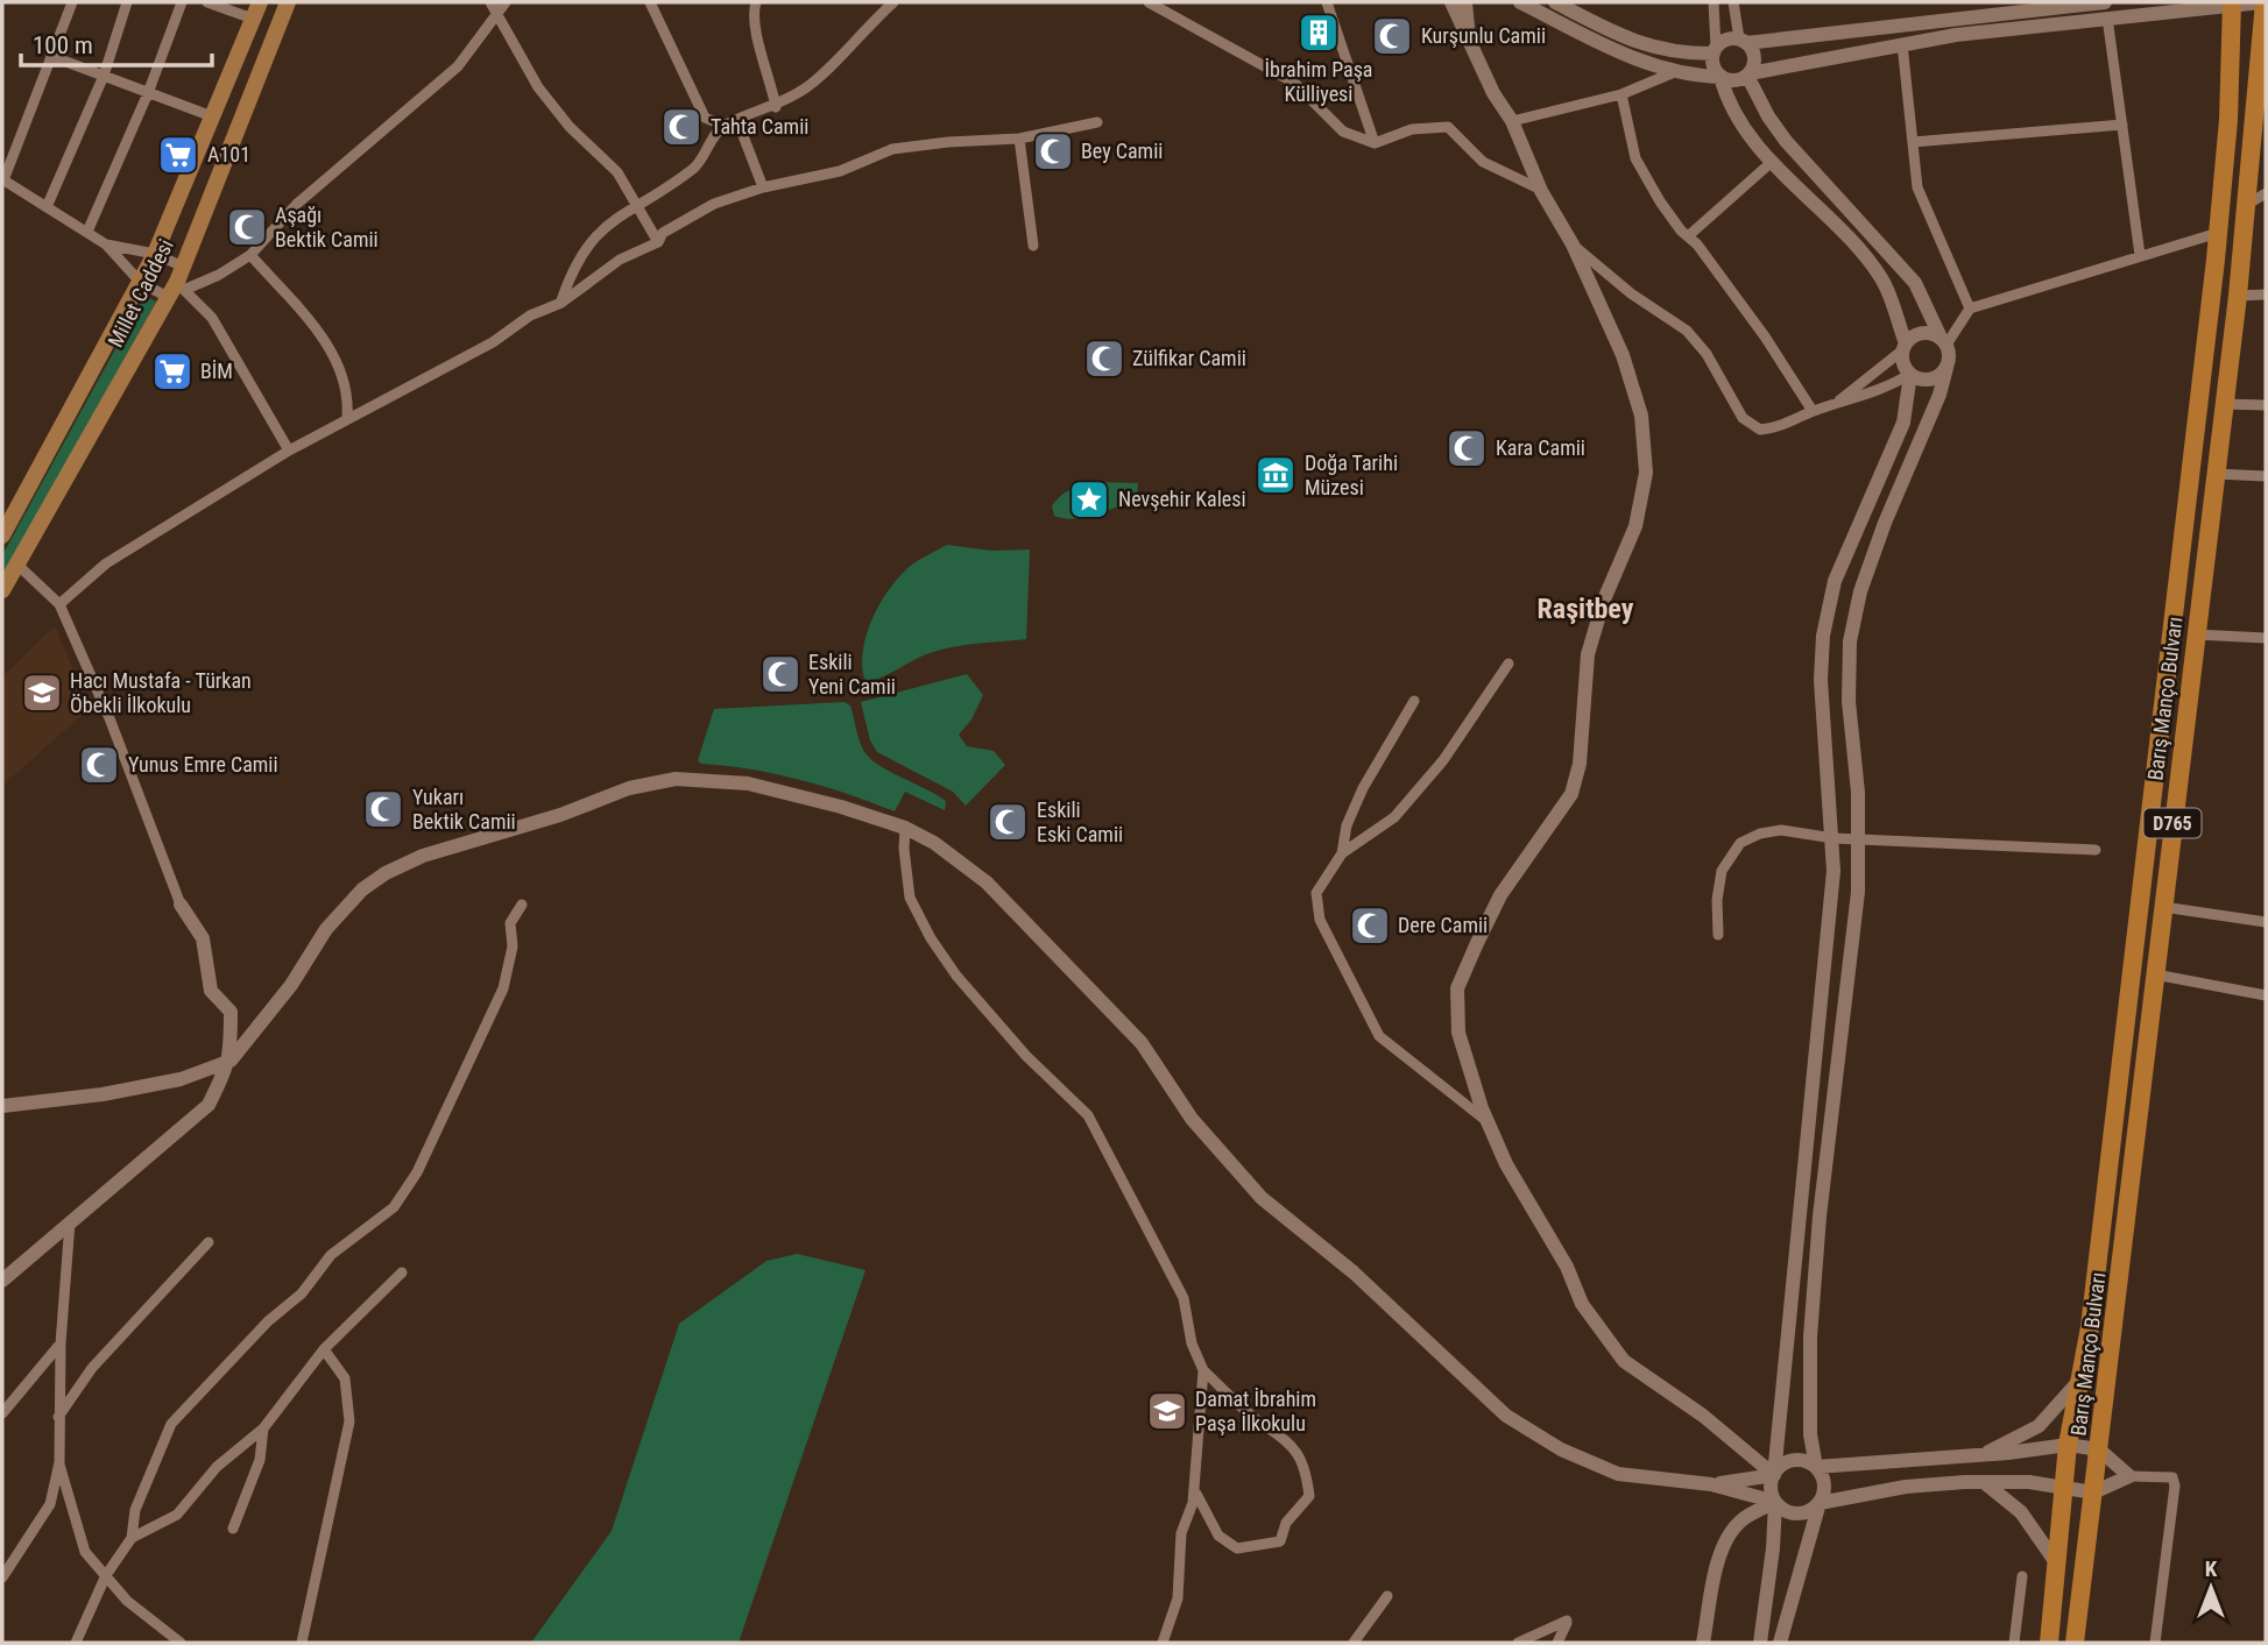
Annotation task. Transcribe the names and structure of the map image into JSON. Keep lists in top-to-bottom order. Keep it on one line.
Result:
{"streets":{"highway":["Barış Manço Bulvarı","D765"],"main road":["Millet Caddesi"]},"districts":["Raşitbey"],"places":{"building":["İbrahim Paşa Külliyesi"],"mosque":["Kurşunlu Camii","Tahta Camii","Bey Camii","Aşağı Bektik Camii","Zülfikar Camii","Kara Camii","Eskili Yeni Camii","Yunus Emre Camii","Yukarı Bektik Camii","Eskili Eski Camii","Dere Camii"],"supermarket":["A101","BİM"],"museum":["Doğa Tarihi Müzesi"],"place":["Nevşehir Kalesi"],"school or university":["Hacı Mustafa - Türkan Öbekli İlkokulu","Damat İbrahim Paşa İlkokulu"]},"scale_bar":"100 m","north":"top"}
